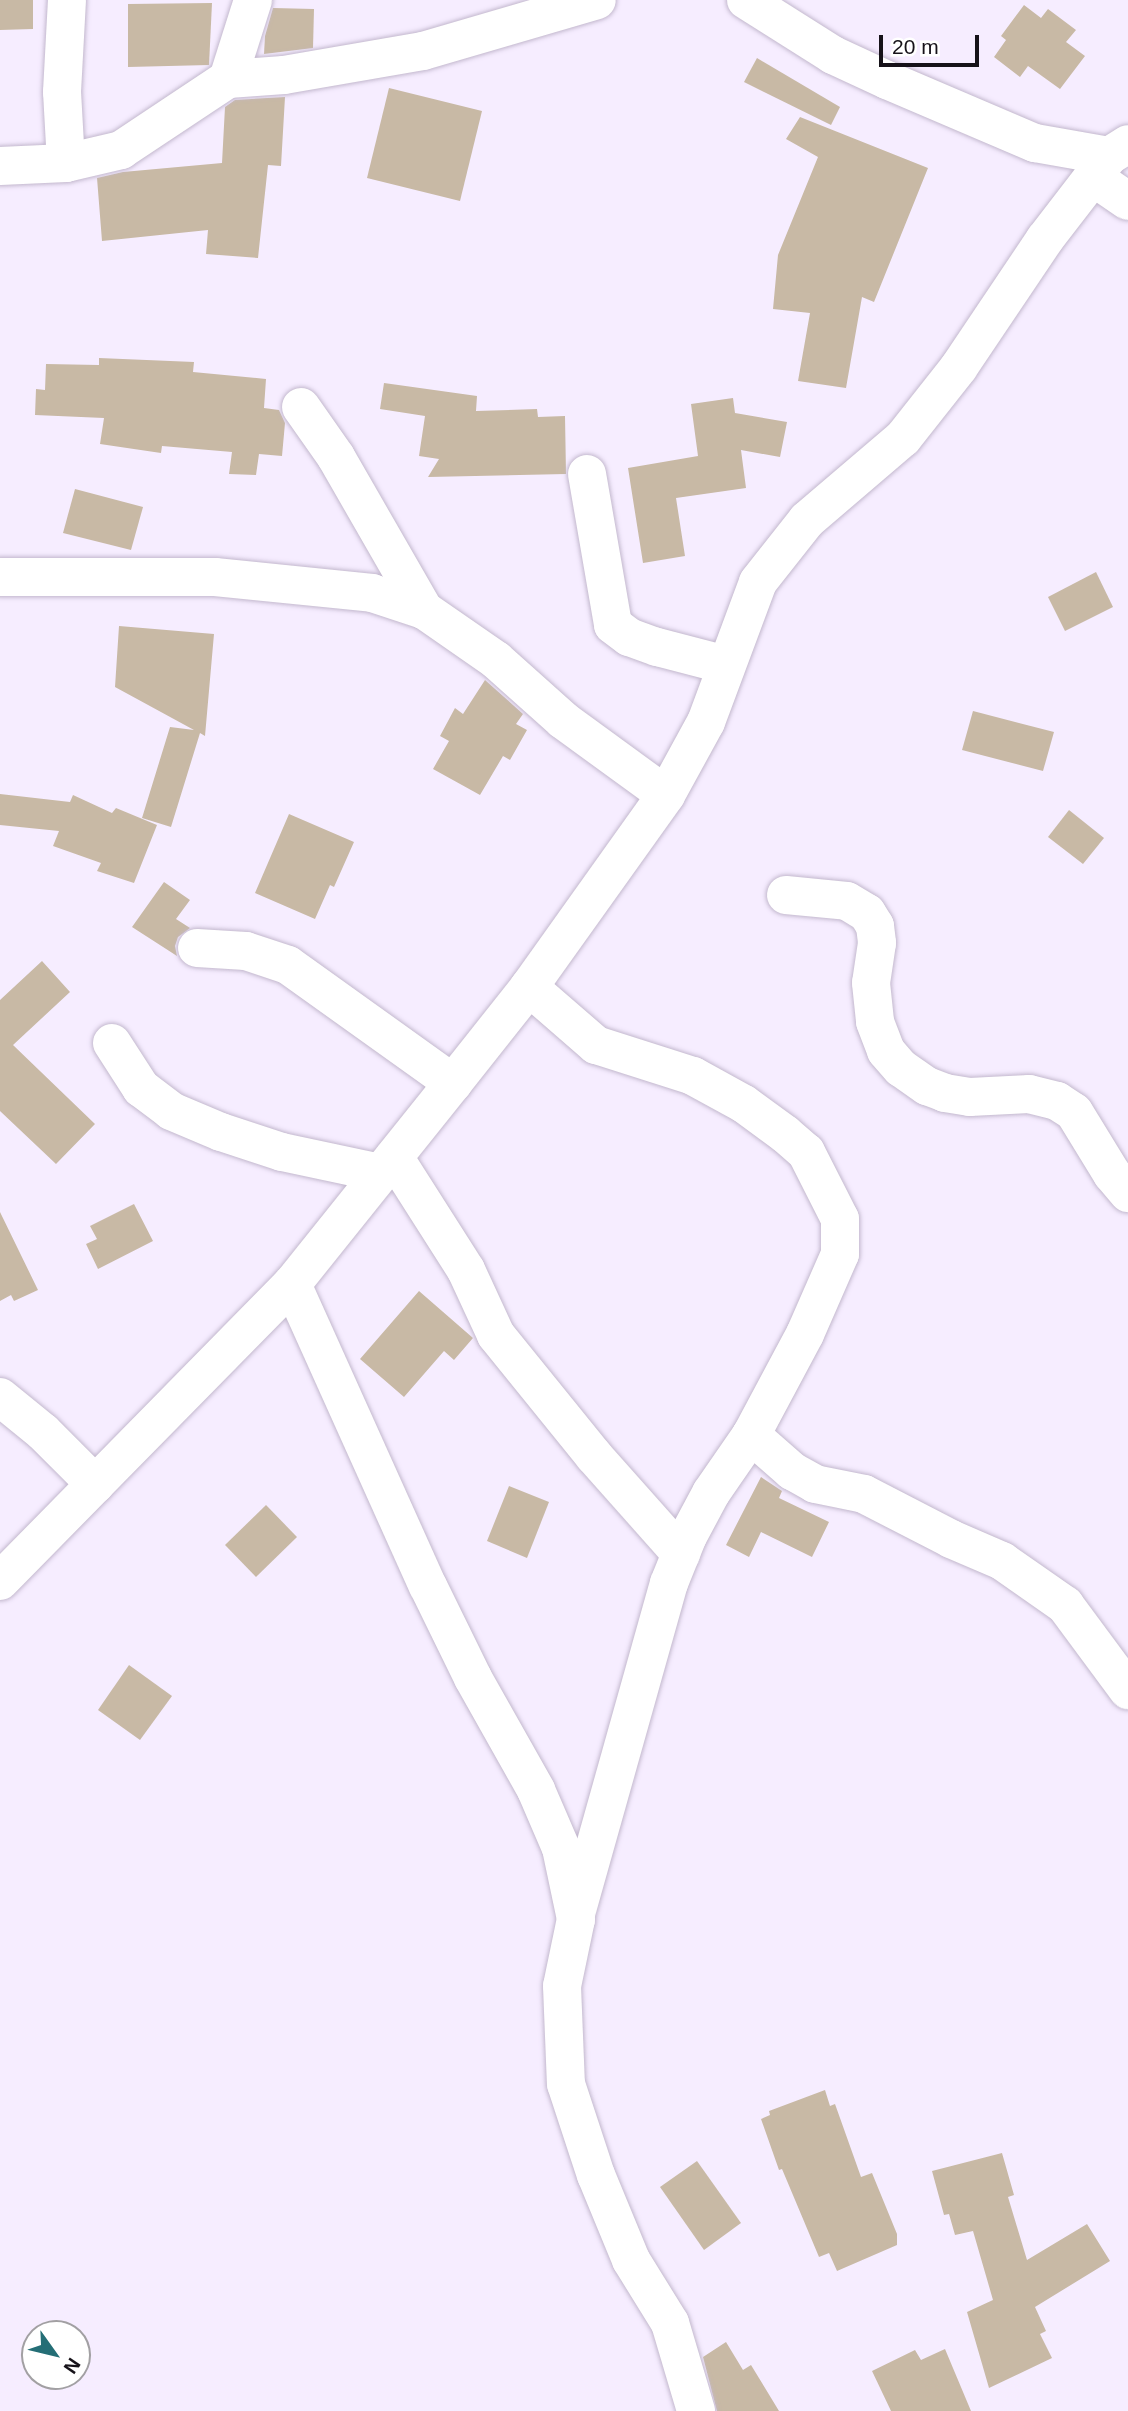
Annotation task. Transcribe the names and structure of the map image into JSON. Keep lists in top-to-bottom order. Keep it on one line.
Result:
{"scale_bar":"20 m","north":"bottom right"}
